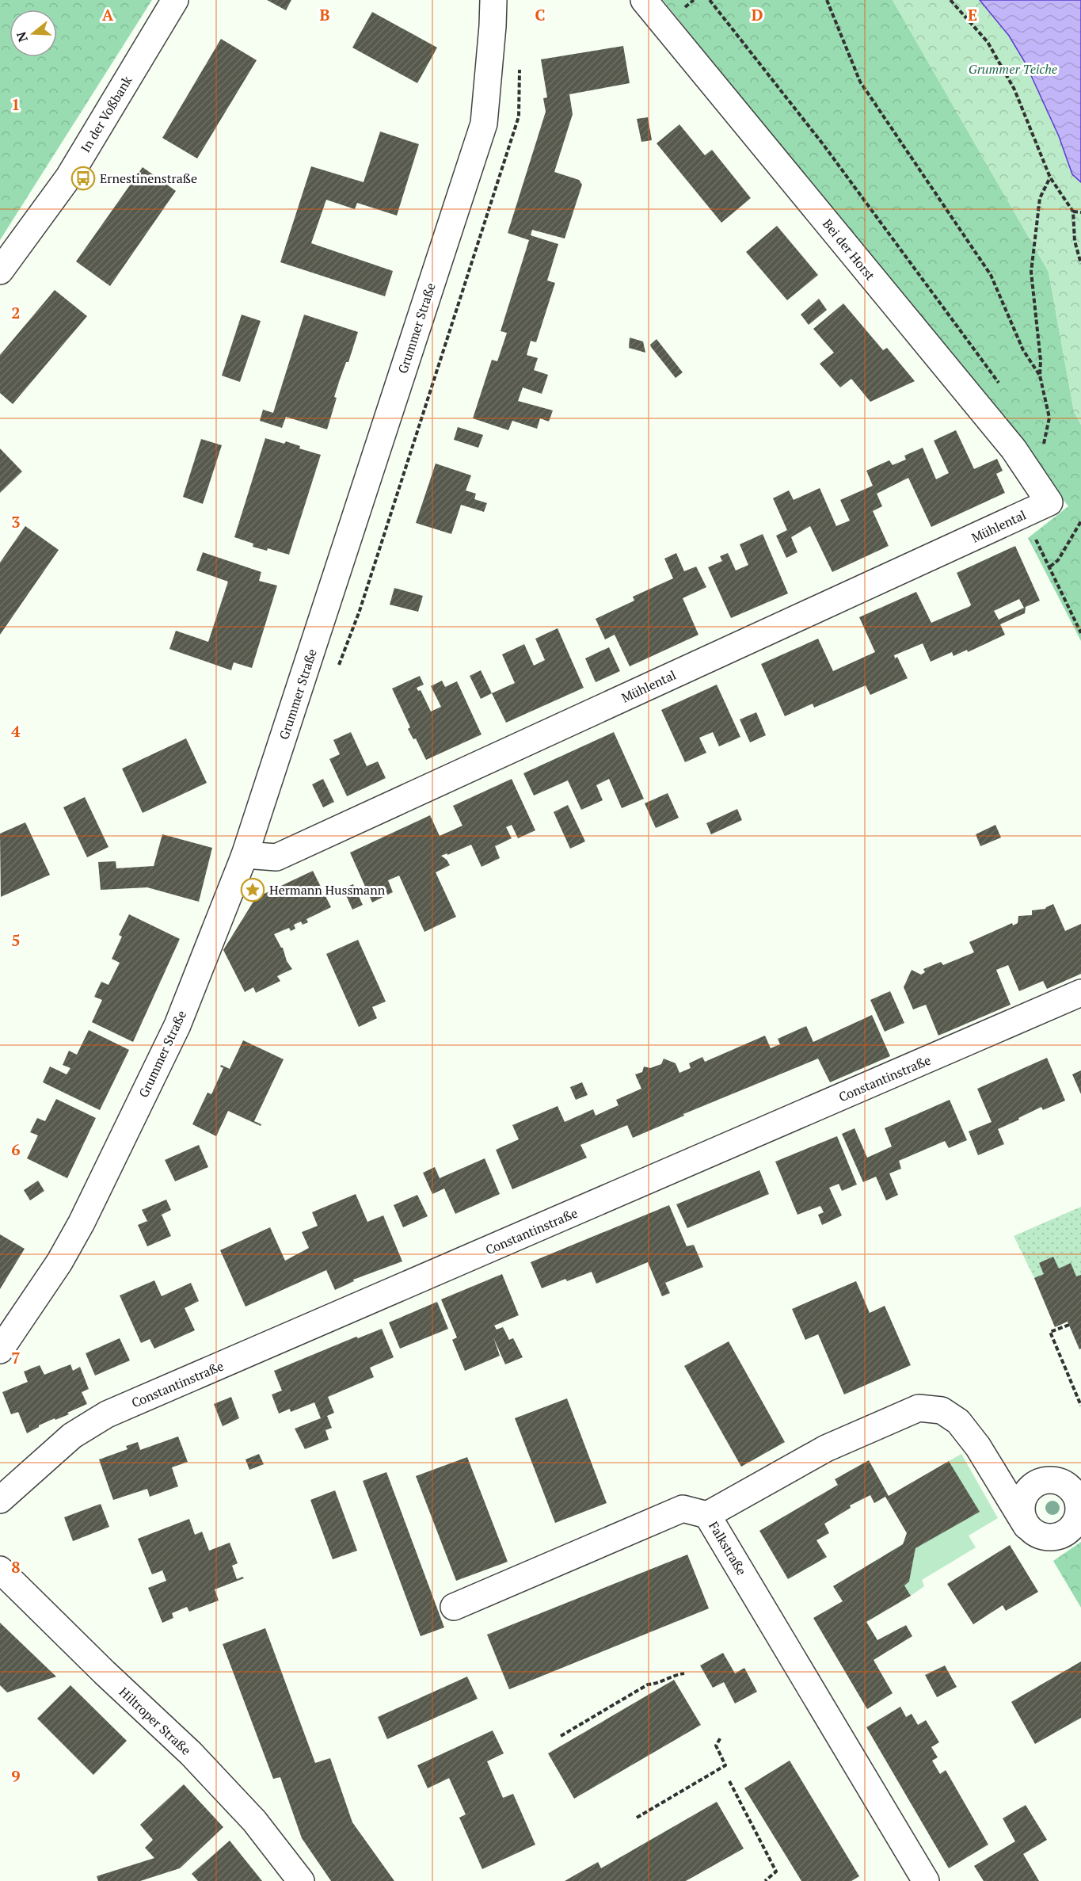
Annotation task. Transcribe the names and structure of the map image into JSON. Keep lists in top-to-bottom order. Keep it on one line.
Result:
{"streets":{"street":["In der Voßbank","Bei der Horst","Grummer Straße","Mühlental","Constantinstraße","Falkstraße","Hiltroper Straße"]},"crossings":[["Bei der Horst","Mühlental"],["Grummer Straße","Mühlental"]],"parks":["Grummer Teiche"],"places":{"bus stop":["Ernestinenstraße"],"place":["Hermann Hussmann"]},"north":"left","grid":{"columns":["A","B","C","D","E"],"rows":["1","2","3","4","5","6","7","8","9"]}}
